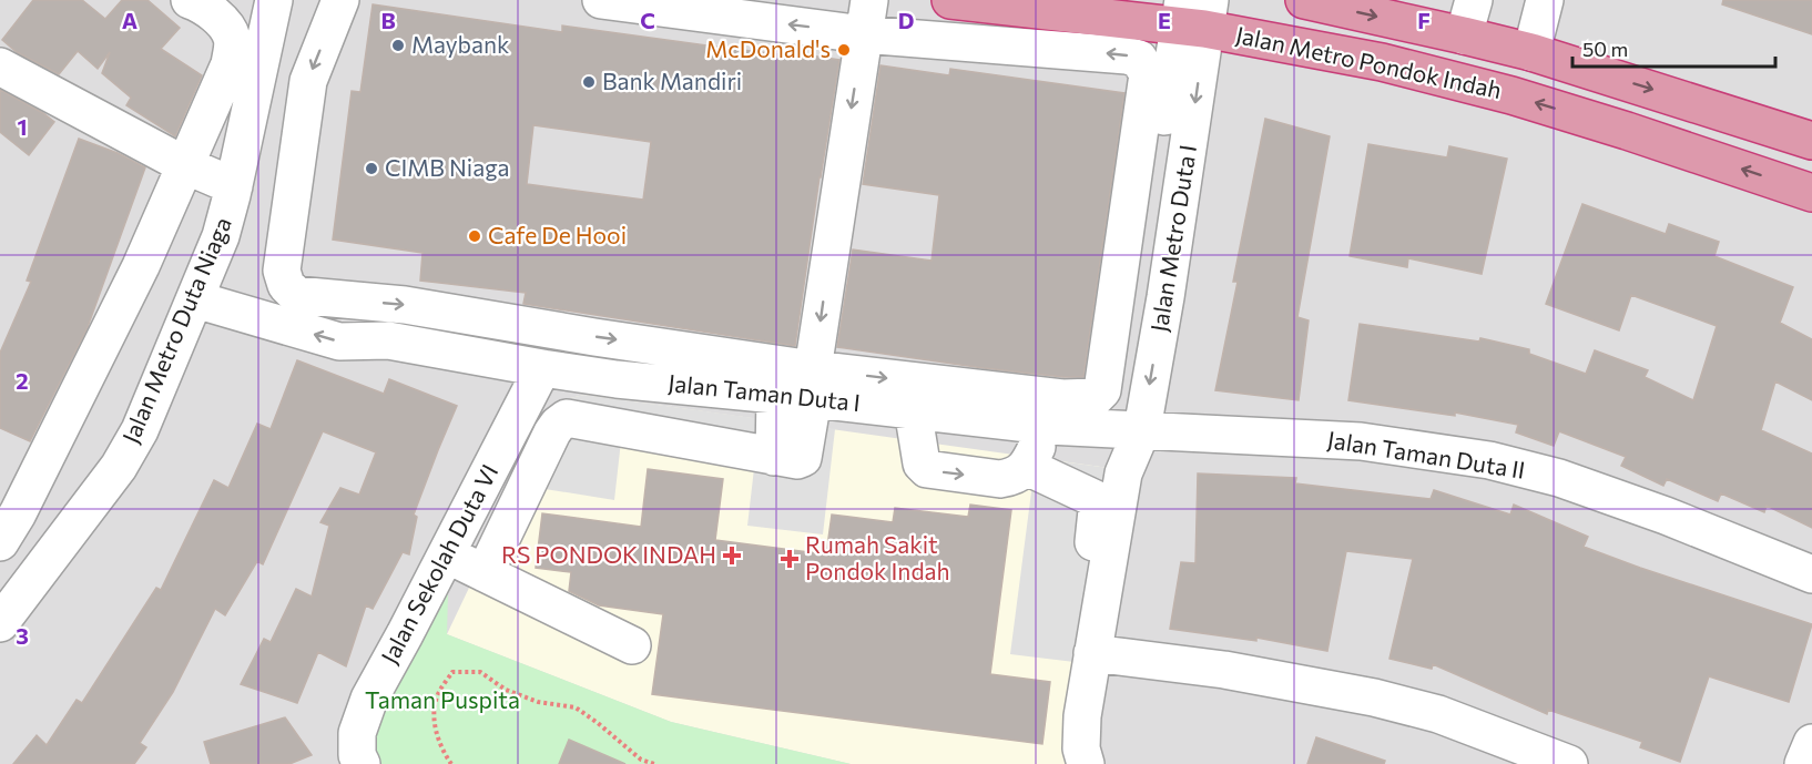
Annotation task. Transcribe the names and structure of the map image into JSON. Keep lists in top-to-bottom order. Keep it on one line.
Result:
{"streets":{"highway":["Jalan Metro Pondok Indah"],"street":["Jalan Metro Duta I","Jalan Metro Duta Niaga","Jalan Taman Duta I","Jalan Taman Duta II","Jalan Sekolah Duta VI"]},"crossings":[["Jalan Metro Pondok Indah","Jalan Metro Duta I"],["Jalan Metro Duta I","Jalan Taman Duta I"],["Jalan Metro Duta I","Jalan Taman Duta II"],["Jalan Metro Duta Niaga","Jalan Taman Duta I"],["Jalan Taman Duta I","Jalan Taman Duta II"],["Jalan Taman Duta I","Jalan Sekolah Duta VI"]],"parks":["Taman Puspita"],"places":{"other":["Maybank","McDonald's","Bank Mandiri","CIMB Niaga","Cafe De Hooi"],"health":["RS PONDOK INDAH","Rumah Sakit Pondok Indah"]},"scale_bar":"50 m","grid":{"columns":["A","B","C","D","E","F"],"rows":["1","2","3"]}}
